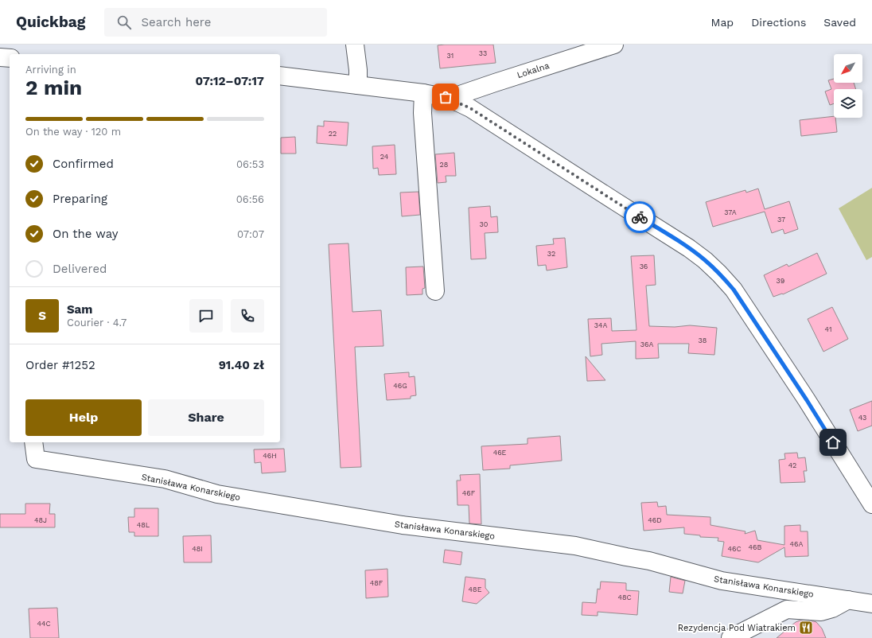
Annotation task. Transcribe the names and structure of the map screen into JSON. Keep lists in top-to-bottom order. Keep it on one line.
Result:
{"streets":{"street":["Lokalna","Stanisława Konarskiego"]},"places":{"restaurant":["Rezydencja Pod Wiatrakiem"]},"house_numbers":["33","31","22","24","28","37A","37","30","32","36","39","34A","41","38","36A","46G","43","46E","46H","42","46F","48J","46D","48L","46A","46B","48I","46C","48F","48E","48C","44C"],"north":"bottom left","page":{"header":"Quickbag","search":"Search here","nav":["Map","Directions","Saved"],"heading":["2 min","Arriving in","07:12–07:17"],"panel":["Sam","Courier · 4.7","Order #1252","91.40 zł"],"bar":"On the way · 120 m","list":[["Confirmed","06:53"],["Preparing","06:56"],["On the way","07:07"],"Delivered"],"round":"S","buttons":["Help","Share"]}}
